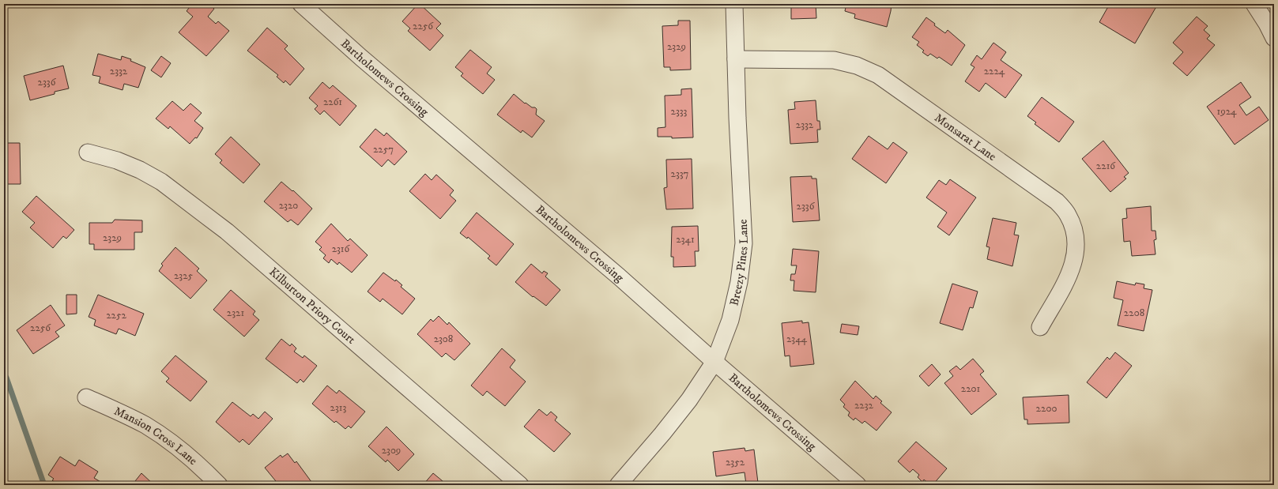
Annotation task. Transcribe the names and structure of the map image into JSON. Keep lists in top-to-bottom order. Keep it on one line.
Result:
{"streets":{"street":["Bartholomews Crossing","Monsarat Lane","Breezy Pines Lane","Kilburton Priory Court","Mansion Cross Lane"]},"crossings":[["Bartholomews Crossing","Breezy Pines Lane"],["Monsarat Lane","Breezy Pines Lane"]],"house_numbers":["2256","2329","2332","2224","2336","2261","2333","1924","2332","2257","2216","2337","2320","2336","2329","2341","2316","2325","2321","2208","2252","2256","2308","2344","2201","2232","2313","2200","2309","2352"]}
